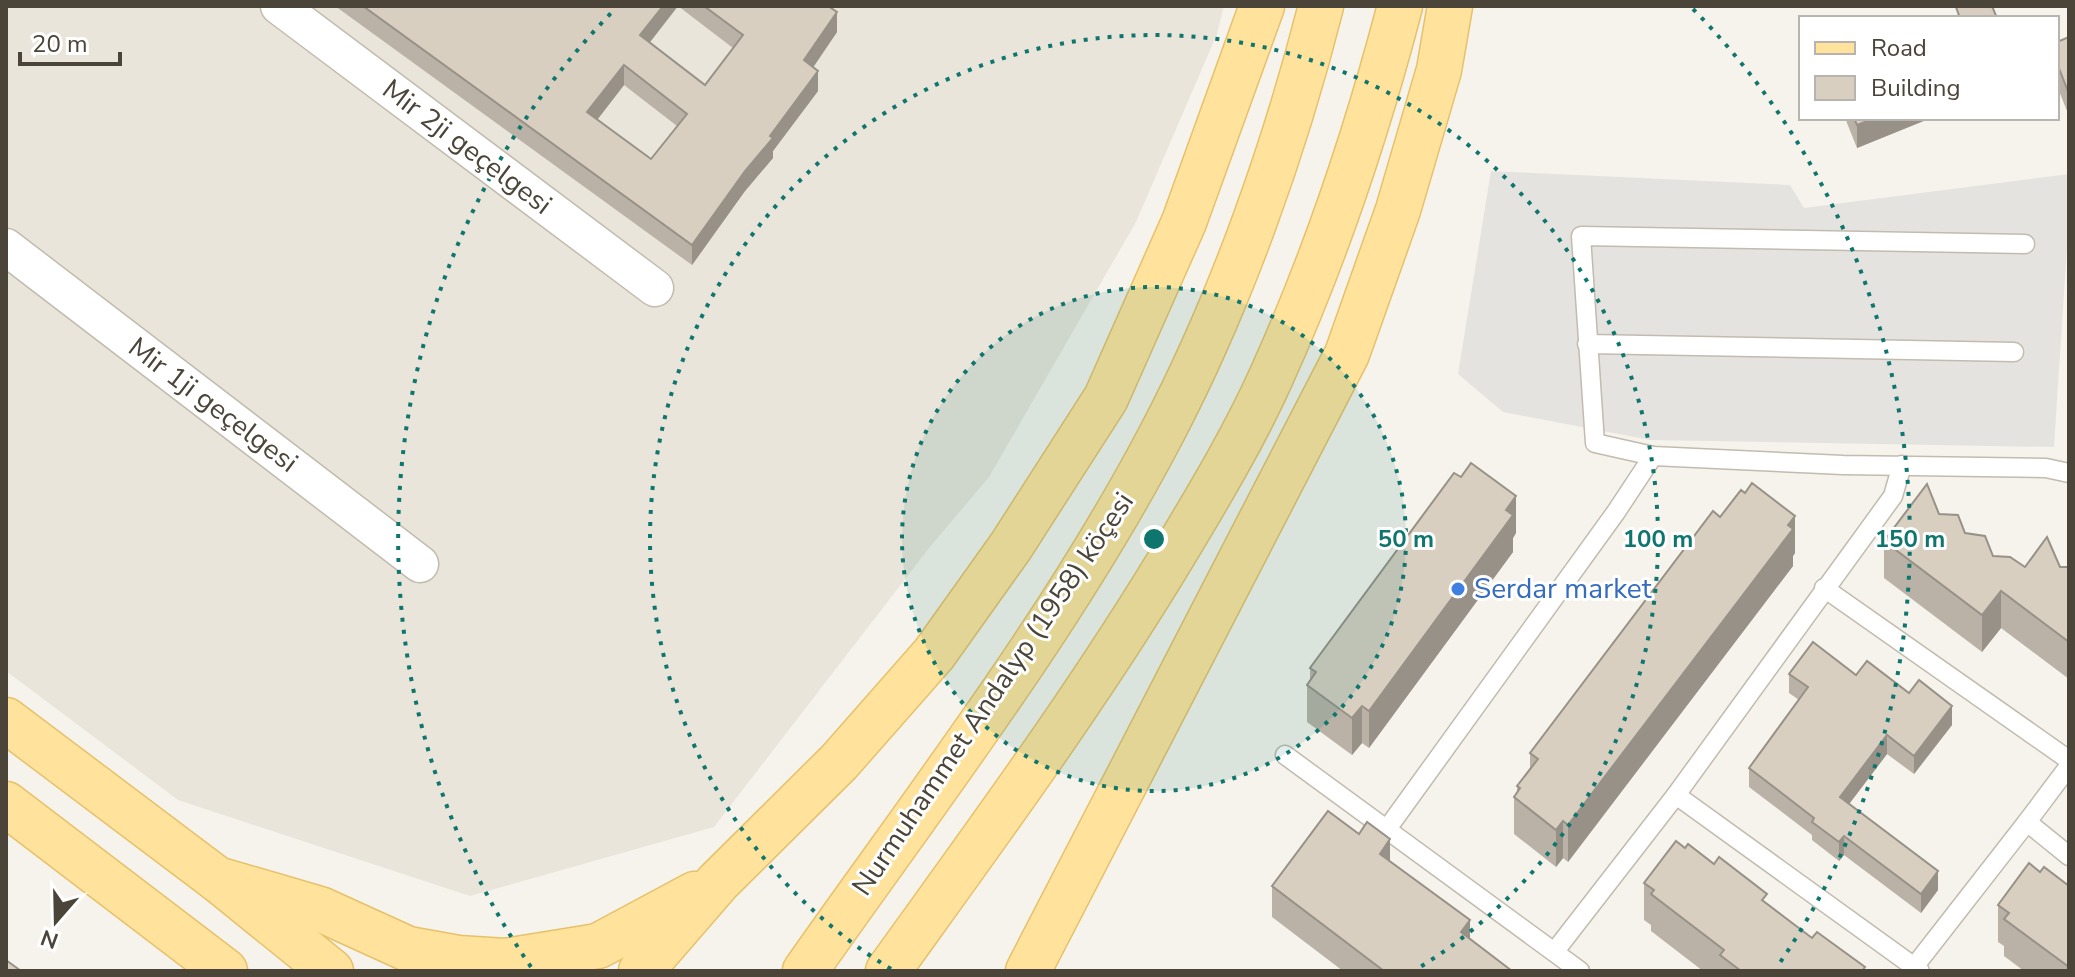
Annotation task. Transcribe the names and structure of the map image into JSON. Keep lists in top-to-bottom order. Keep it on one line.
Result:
{"streets":{"main road":["Nurmuhammet Andalyp (1958) köçesi"],"street":["Mir 2ji geçelgesi","Mir 1ji geçelgesi"]},"places":["Serdar market"],"legend":["Road","Building"],"scale_bar":"20 m","north":"bottom","rings":["50 m","100 m","150 m"]}
